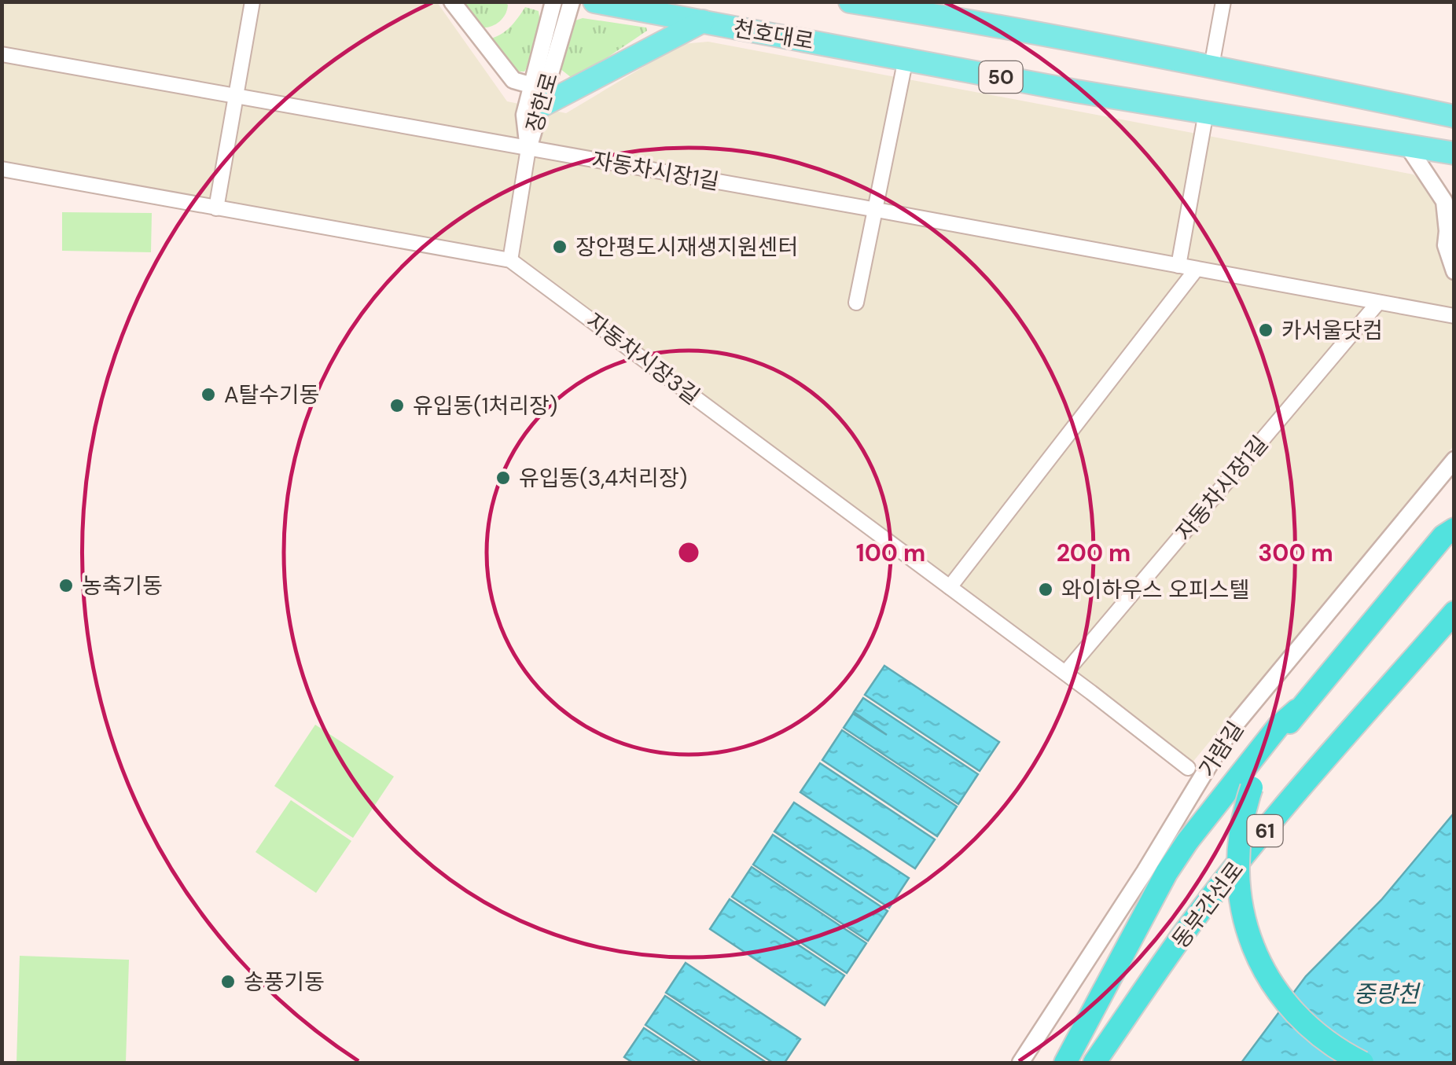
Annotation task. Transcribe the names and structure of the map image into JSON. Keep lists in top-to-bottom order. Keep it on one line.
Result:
{"streets":{"highway":["61","동부간선로"],"main road":["천호대로","50"],"street":["장한로","자동차시장1길","자동차시장3길","가람길"]},"crossings":[["장한로","자동차시장1길"],["자동차시장1길","자동차시장3길"]],"water":["중랑천"],"places":["장안평도시재생지원센터","카서울닷컴","A탈수기동","유입동(1처리장)","유입동(3,4처리장)","농축기동","와이하우스 오피스텔","송풍기동"],"rings":["100 m","200 m","300 m"]}
